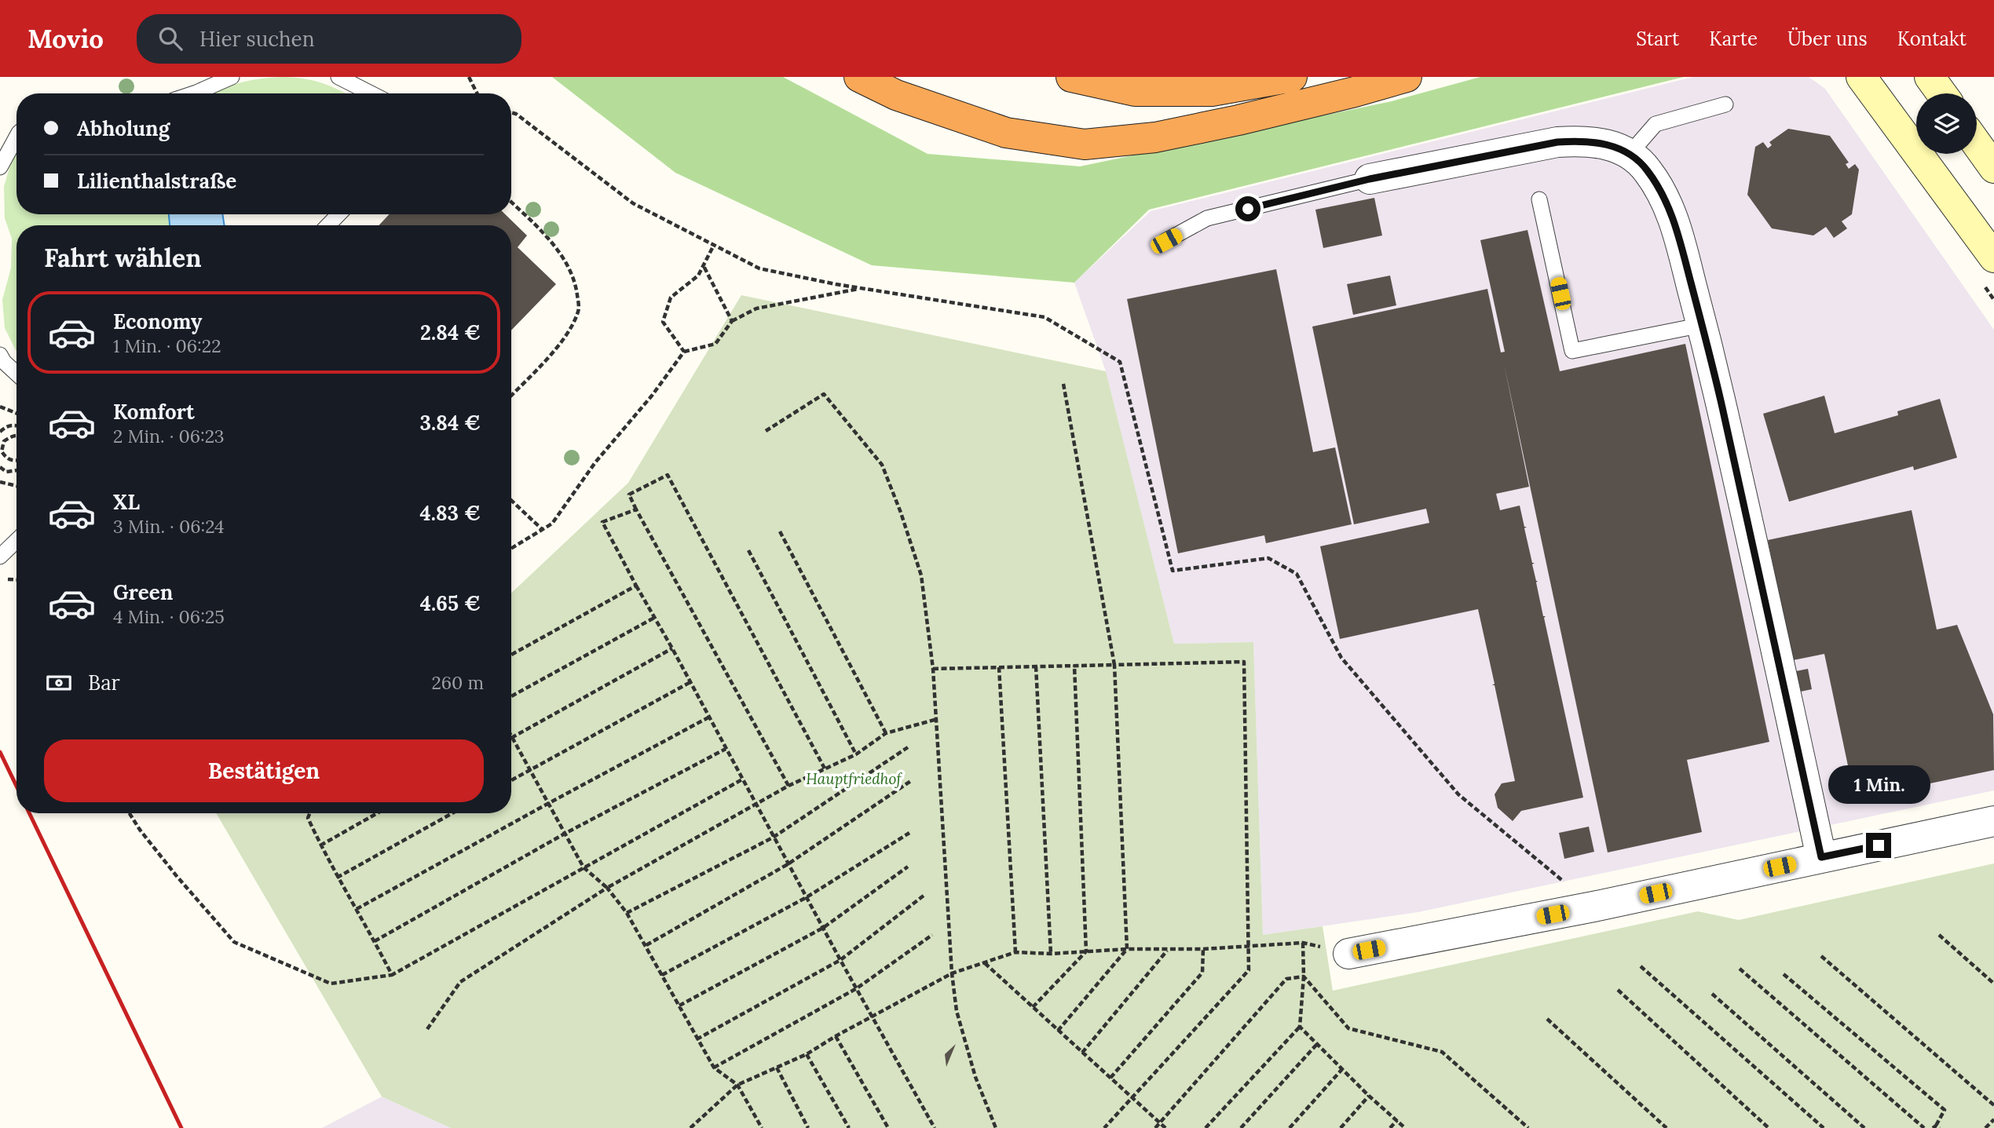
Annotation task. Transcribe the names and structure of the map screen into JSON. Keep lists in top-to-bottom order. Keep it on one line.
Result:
{"parks":["Hauptfriedhof"],"page":{"header":"Movio","search":"Hier suchen","nav":["Start","Karte","Über uns","Kontakt"],"banner":["Abholung","Lilienthalstraße"],"heading":"Fahrt wählen","list":[{"name":"Economy","note":"1 Min. · 06:22","value":"2.84 €"},{"name":"Komfort","note":"2 Min. · 06:23","value":"3.84 €"},{"name":"XL","note":"3 Min. · 06:24","value":"4.83 €"},{"name":"Green","note":"4 Min. · 06:25","value":"4.65 €"}],"pay":["Bar","260 m"],"buttons":"Bestätigen","bubble":"1 Min."}}
